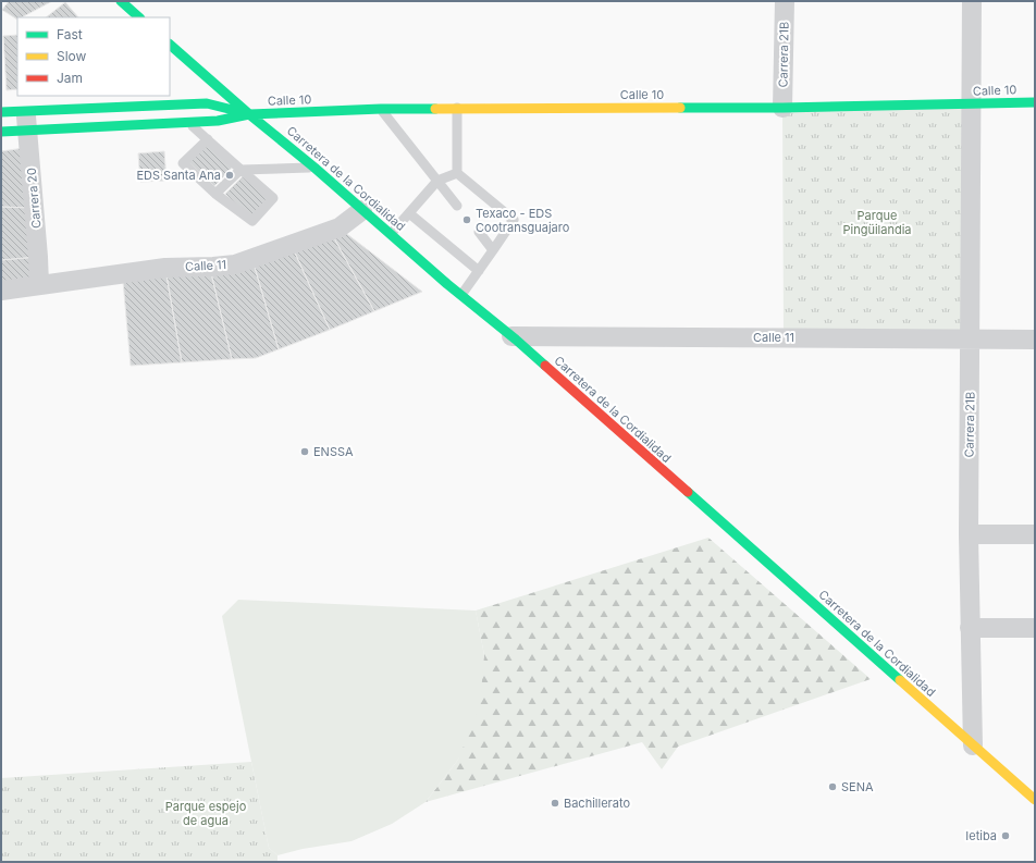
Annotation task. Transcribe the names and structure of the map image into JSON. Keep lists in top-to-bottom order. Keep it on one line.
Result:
{"streets":{"main road":["Calle 10","Carretera de la Cordialidad"],"street":["Carrera 21B","Carrera 20","Calle 11"]},"crossings":[["Carrera 21B","Calle 10"],["Carrera 21B","Carretera de la Cordialidad"],["Carrera 21B","Calle 11"],["Calle 10","Carretera de la Cordialidad"],["Calle 10","Carrera 20"],["Carretera de la Cordialidad","Calle 11"],["Carrera 20","Calle 11"]],"parks":["Parque Pingüilandia","Parque espejo de agua"],"places":["EDS Santa Ana","Texaco - EDS Cootransguajaro","ENSSA","SENA","Bachillerato","Ietiba"],"legend":["Fast","Slow","Jam"]}
